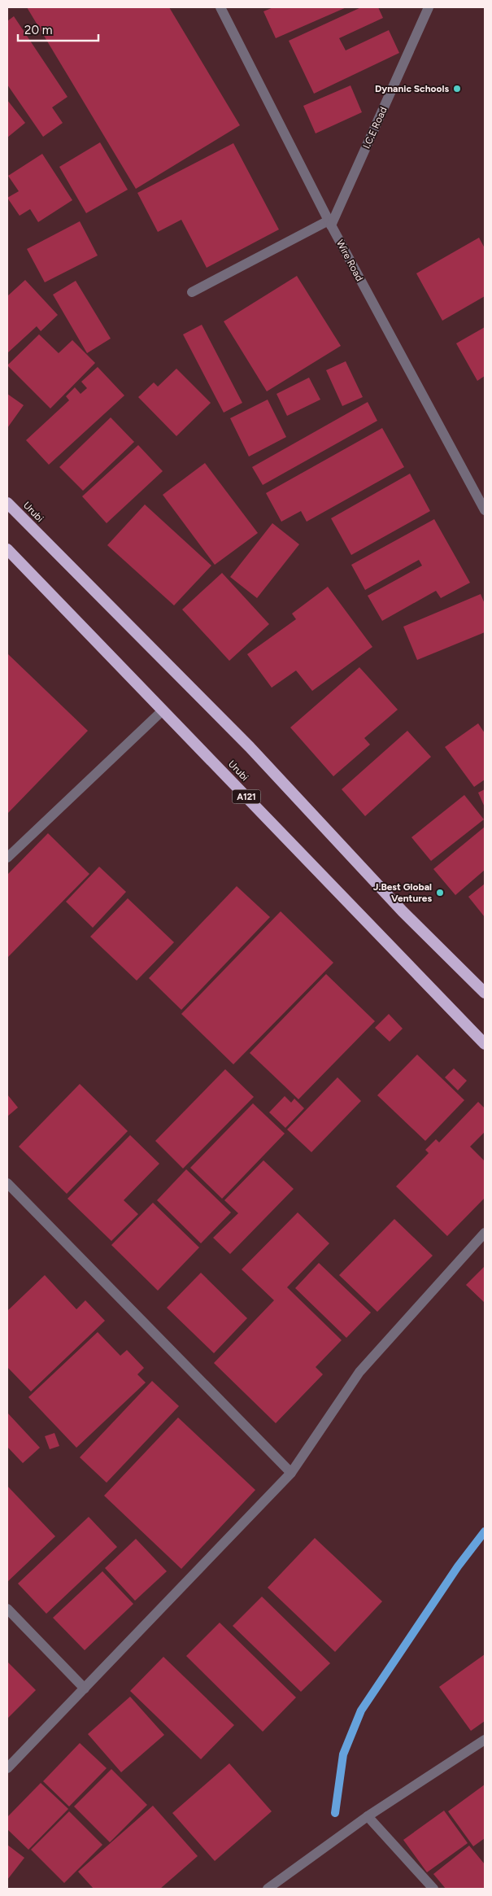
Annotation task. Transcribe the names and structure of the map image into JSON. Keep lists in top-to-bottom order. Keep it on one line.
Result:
{"streets":{"highway":["Urubi","A121"],"street":["I.C.E Road","Wire Road"]},"crossings":[["I.C.E Road","Wire Road"]],"places":["Dynanic Schools","J.Best Global Ventures"],"scale_bar":"20 m"}
